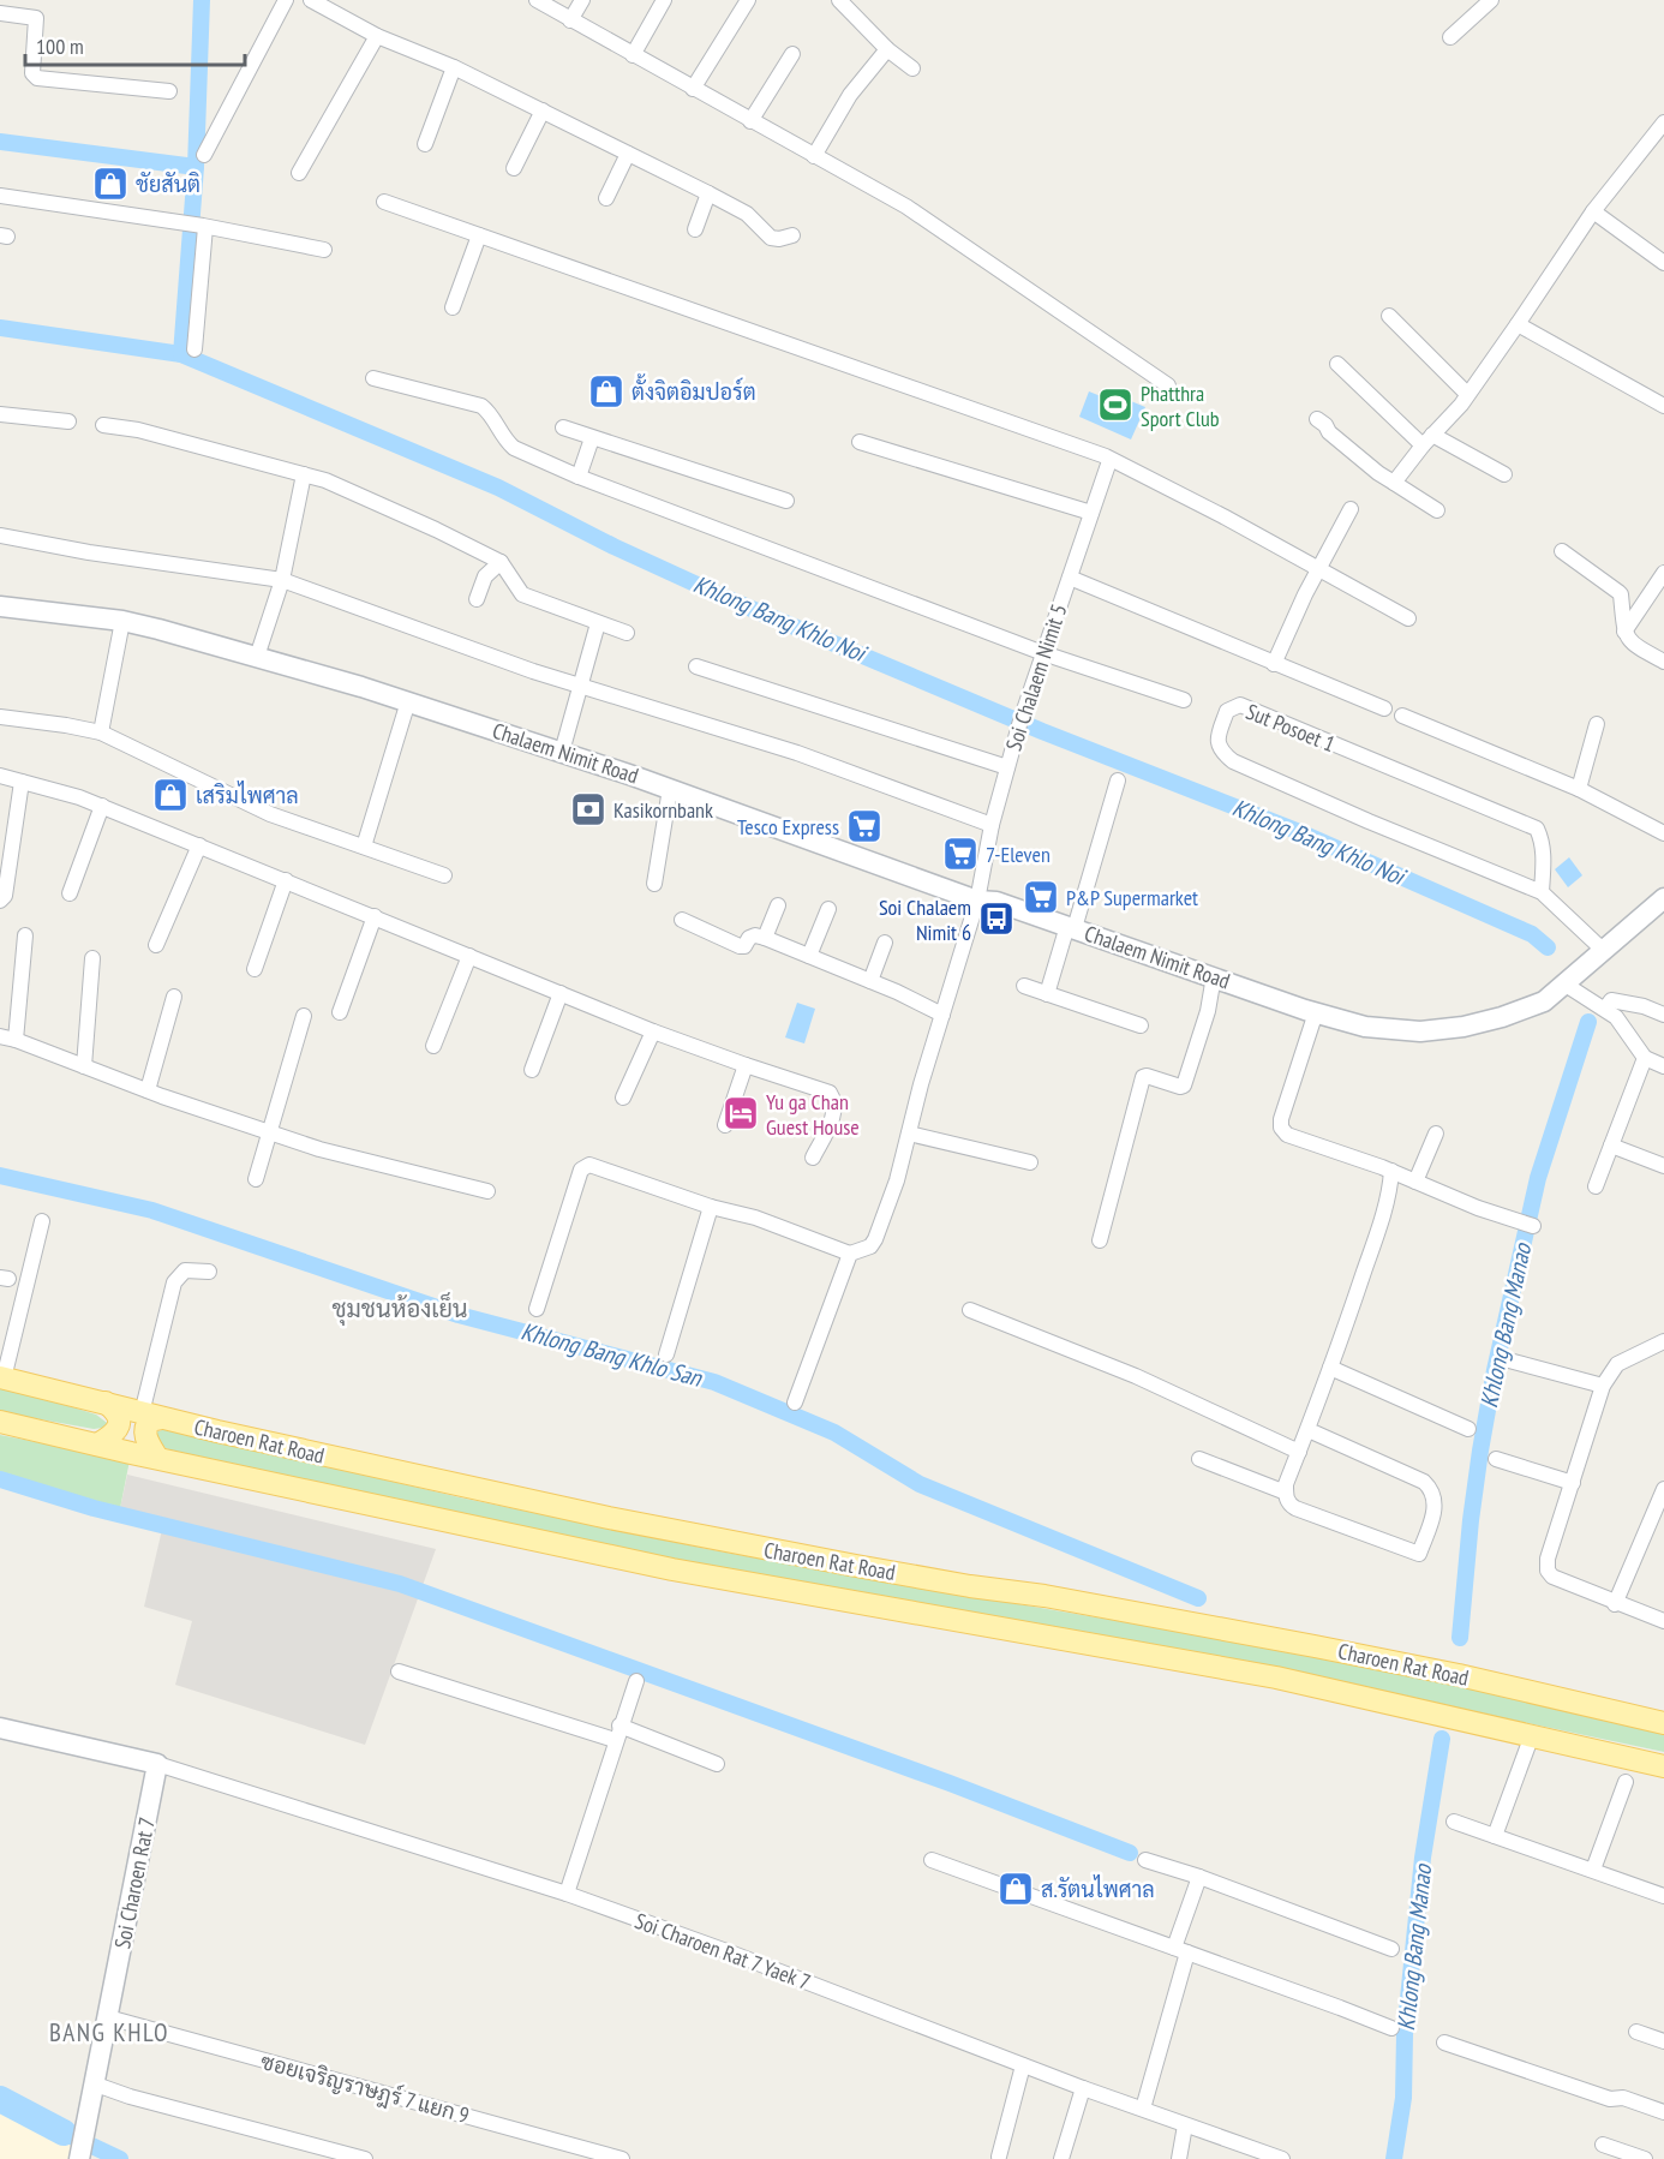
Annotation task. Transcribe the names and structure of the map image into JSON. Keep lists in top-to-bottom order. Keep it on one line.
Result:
{"streets":{"main road":["Charoen Rat Road"],"street":["Soi Chalaem Nimit 5","Sut Posoet 1","Chalaem Nimit Road","Soi Charoen Rat 7","Soi Charoen Rat 7 Yaek 7","ซอยเจริญราษฎร์ 7 แยก 9"]},"crossings":[["Soi Chalaem Nimit 5","Chalaem Nimit Road"],["Sut Posoet 1","Chalaem Nimit Road"],["Soi Charoen Rat 7","Soi Charoen Rat 7 Yaek 7"],["Soi Charoen Rat 7","ซอยเจริญราษฎร์ 7 แยก 9"]],"districts":["ชุมชนห้องเย็น","BANG KHLO"],"water":["Khlong Bang Khlo Noi","Khlong Bang Manao","Khlong Bang Khlo San"],"places":{"shop":["ชัยสันติ","ตั้งจิตอิมปอร์ต","เสริมไพศาล","ส.รัตนไพศาล"],"sports":["Phatthra Sport Club"],"bank":["Kasikornbank"],"supermarket":["Tesco Express","7-Eleven","P&P Supermarket"],"bus stop":["Soi Chalaem Nimit 6"],"hotel":["Yu ga Chan Guest House"]},"scale_bar":"100 m"}
